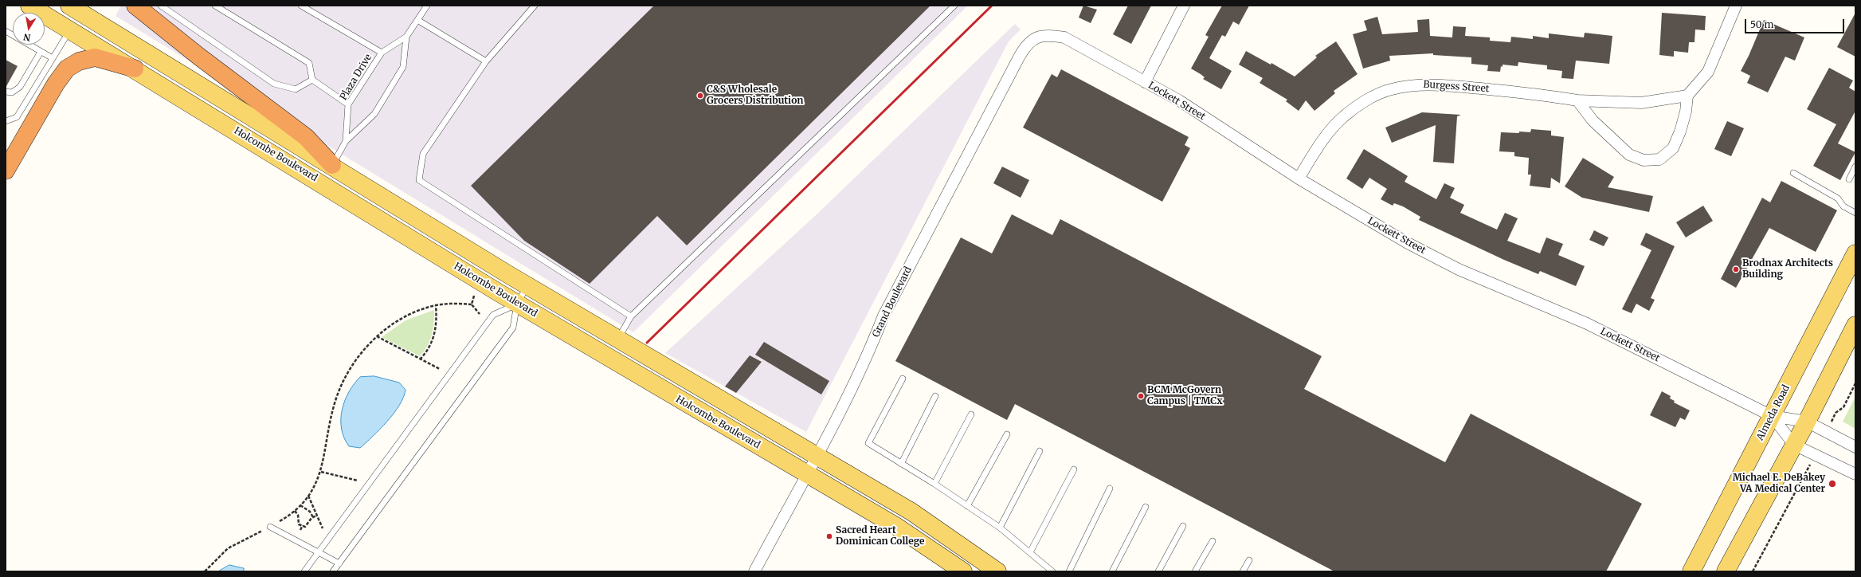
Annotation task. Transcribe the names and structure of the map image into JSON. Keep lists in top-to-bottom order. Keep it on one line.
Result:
{"streets":{"main road":["Holcombe Boulevard","Almeda Road"],"street":["Burgess Street","Lockett Street","Grand Boulevard"],"lane":["Plaza Drive"]},"crossings":[["Plaza Drive","Holcombe Boulevard"],["Burgess Street","Lockett Street"],["Lockett Street","Grand Boulevard"],["Lockett Street","Almeda Road"],["Holcombe Boulevard","Grand Boulevard"]],"places":["C&S Wholesale Grocers Distribution","Brodnax Architects Building","BCM McGovern Campus | TMCx","Michael E. DeBakey VA Medical Center","Sacred Heart Dominican College"],"scale_bar":"50 m","north":"bottom"}
